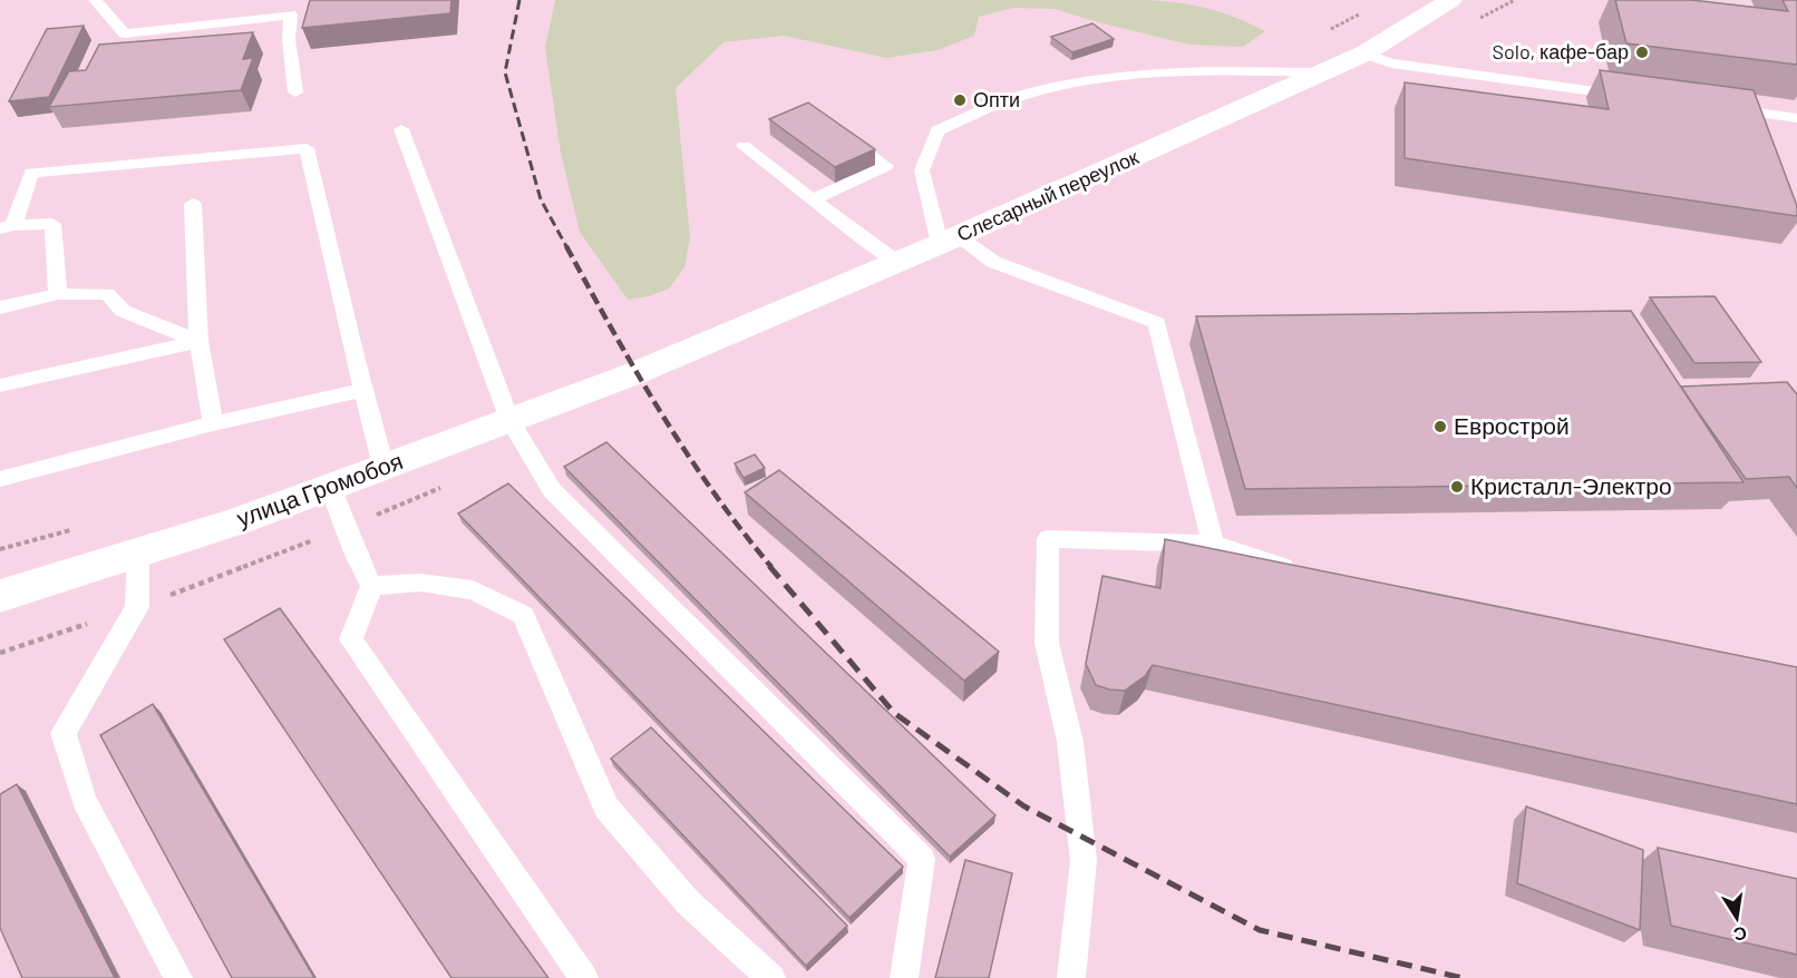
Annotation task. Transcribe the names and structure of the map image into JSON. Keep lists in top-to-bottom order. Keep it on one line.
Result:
{"streets":{"main road":["Слесарный переулок","улица Громобоя"]},"crossings":[["Слесарный переулок","улица Громобоя"]],"places":["Solo, кафе-бар","Опти","Еврострой","Кристалл-Электро"],"north":"bottom"}
